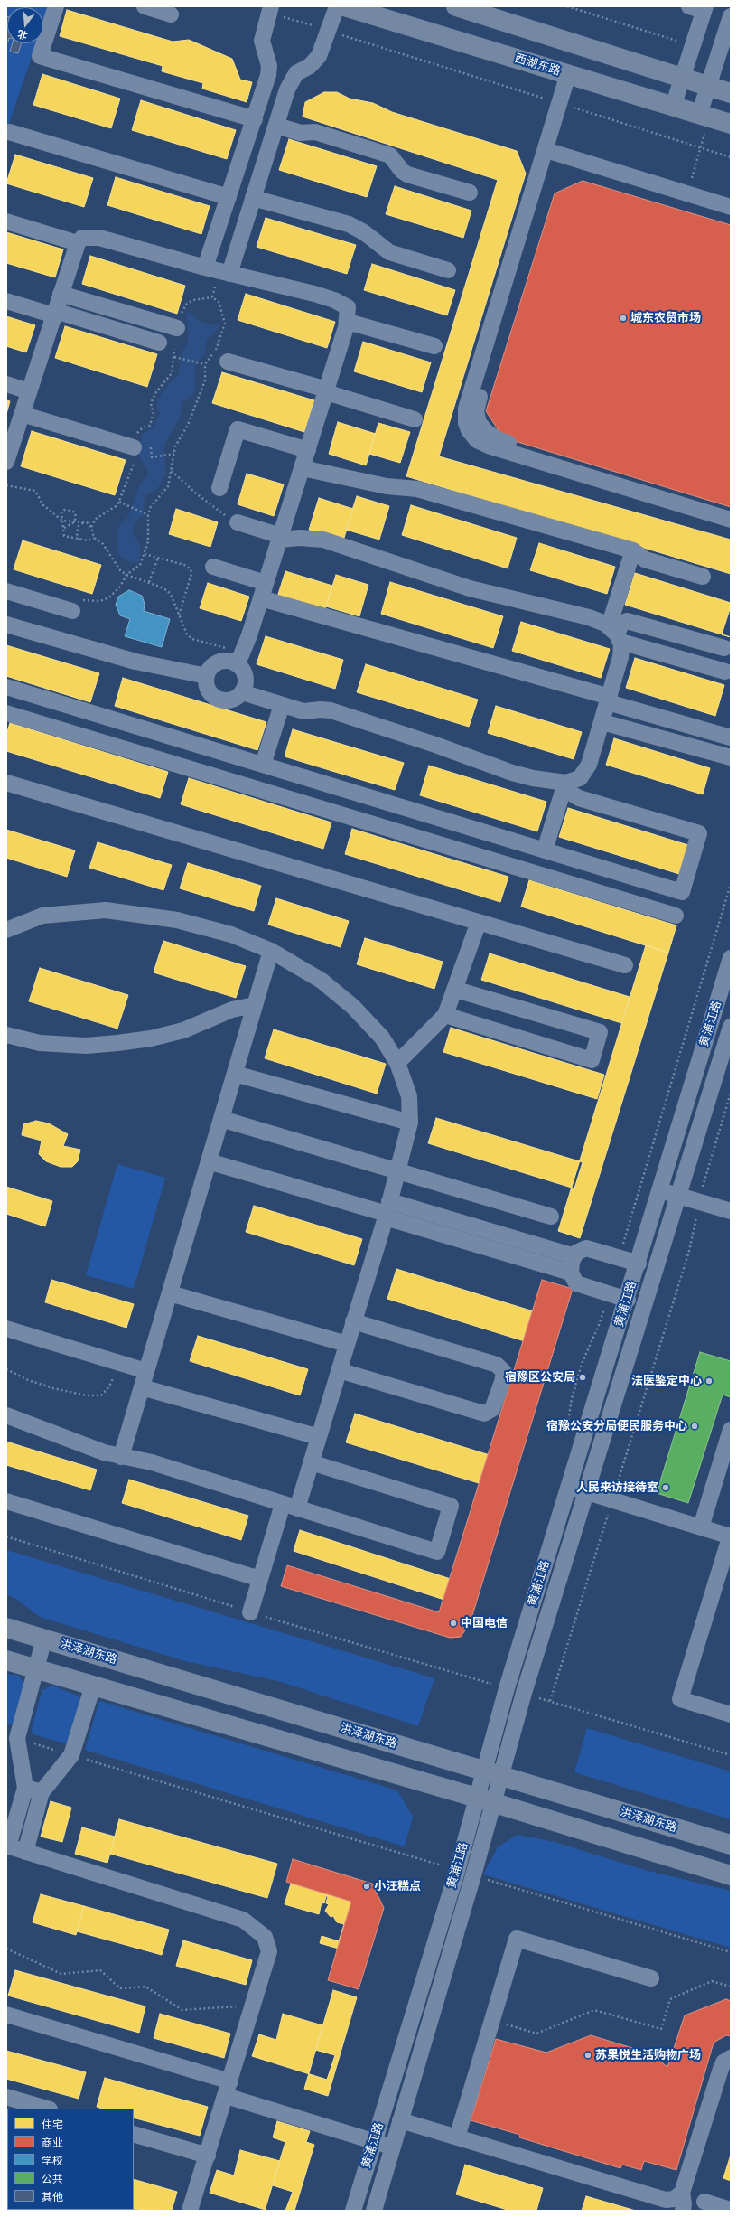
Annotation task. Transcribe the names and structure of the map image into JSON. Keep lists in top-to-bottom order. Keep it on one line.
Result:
{"streets":{"main road":["西湖东路","洪泽湖东路"],"street":["黄浦江路"]},"crossings":[["黄浦江路","洪泽湖东路"]],"places":["城东农贸市场","宿豫区公安局","法医鉴定中心","宿豫公安分局便民服务中心","人民来访接待室","中国电信","小汪糕点","苏果悦生活购物广场"],"legend":["住宅","商业","学校","公共","其他"],"north":"bottom"}
